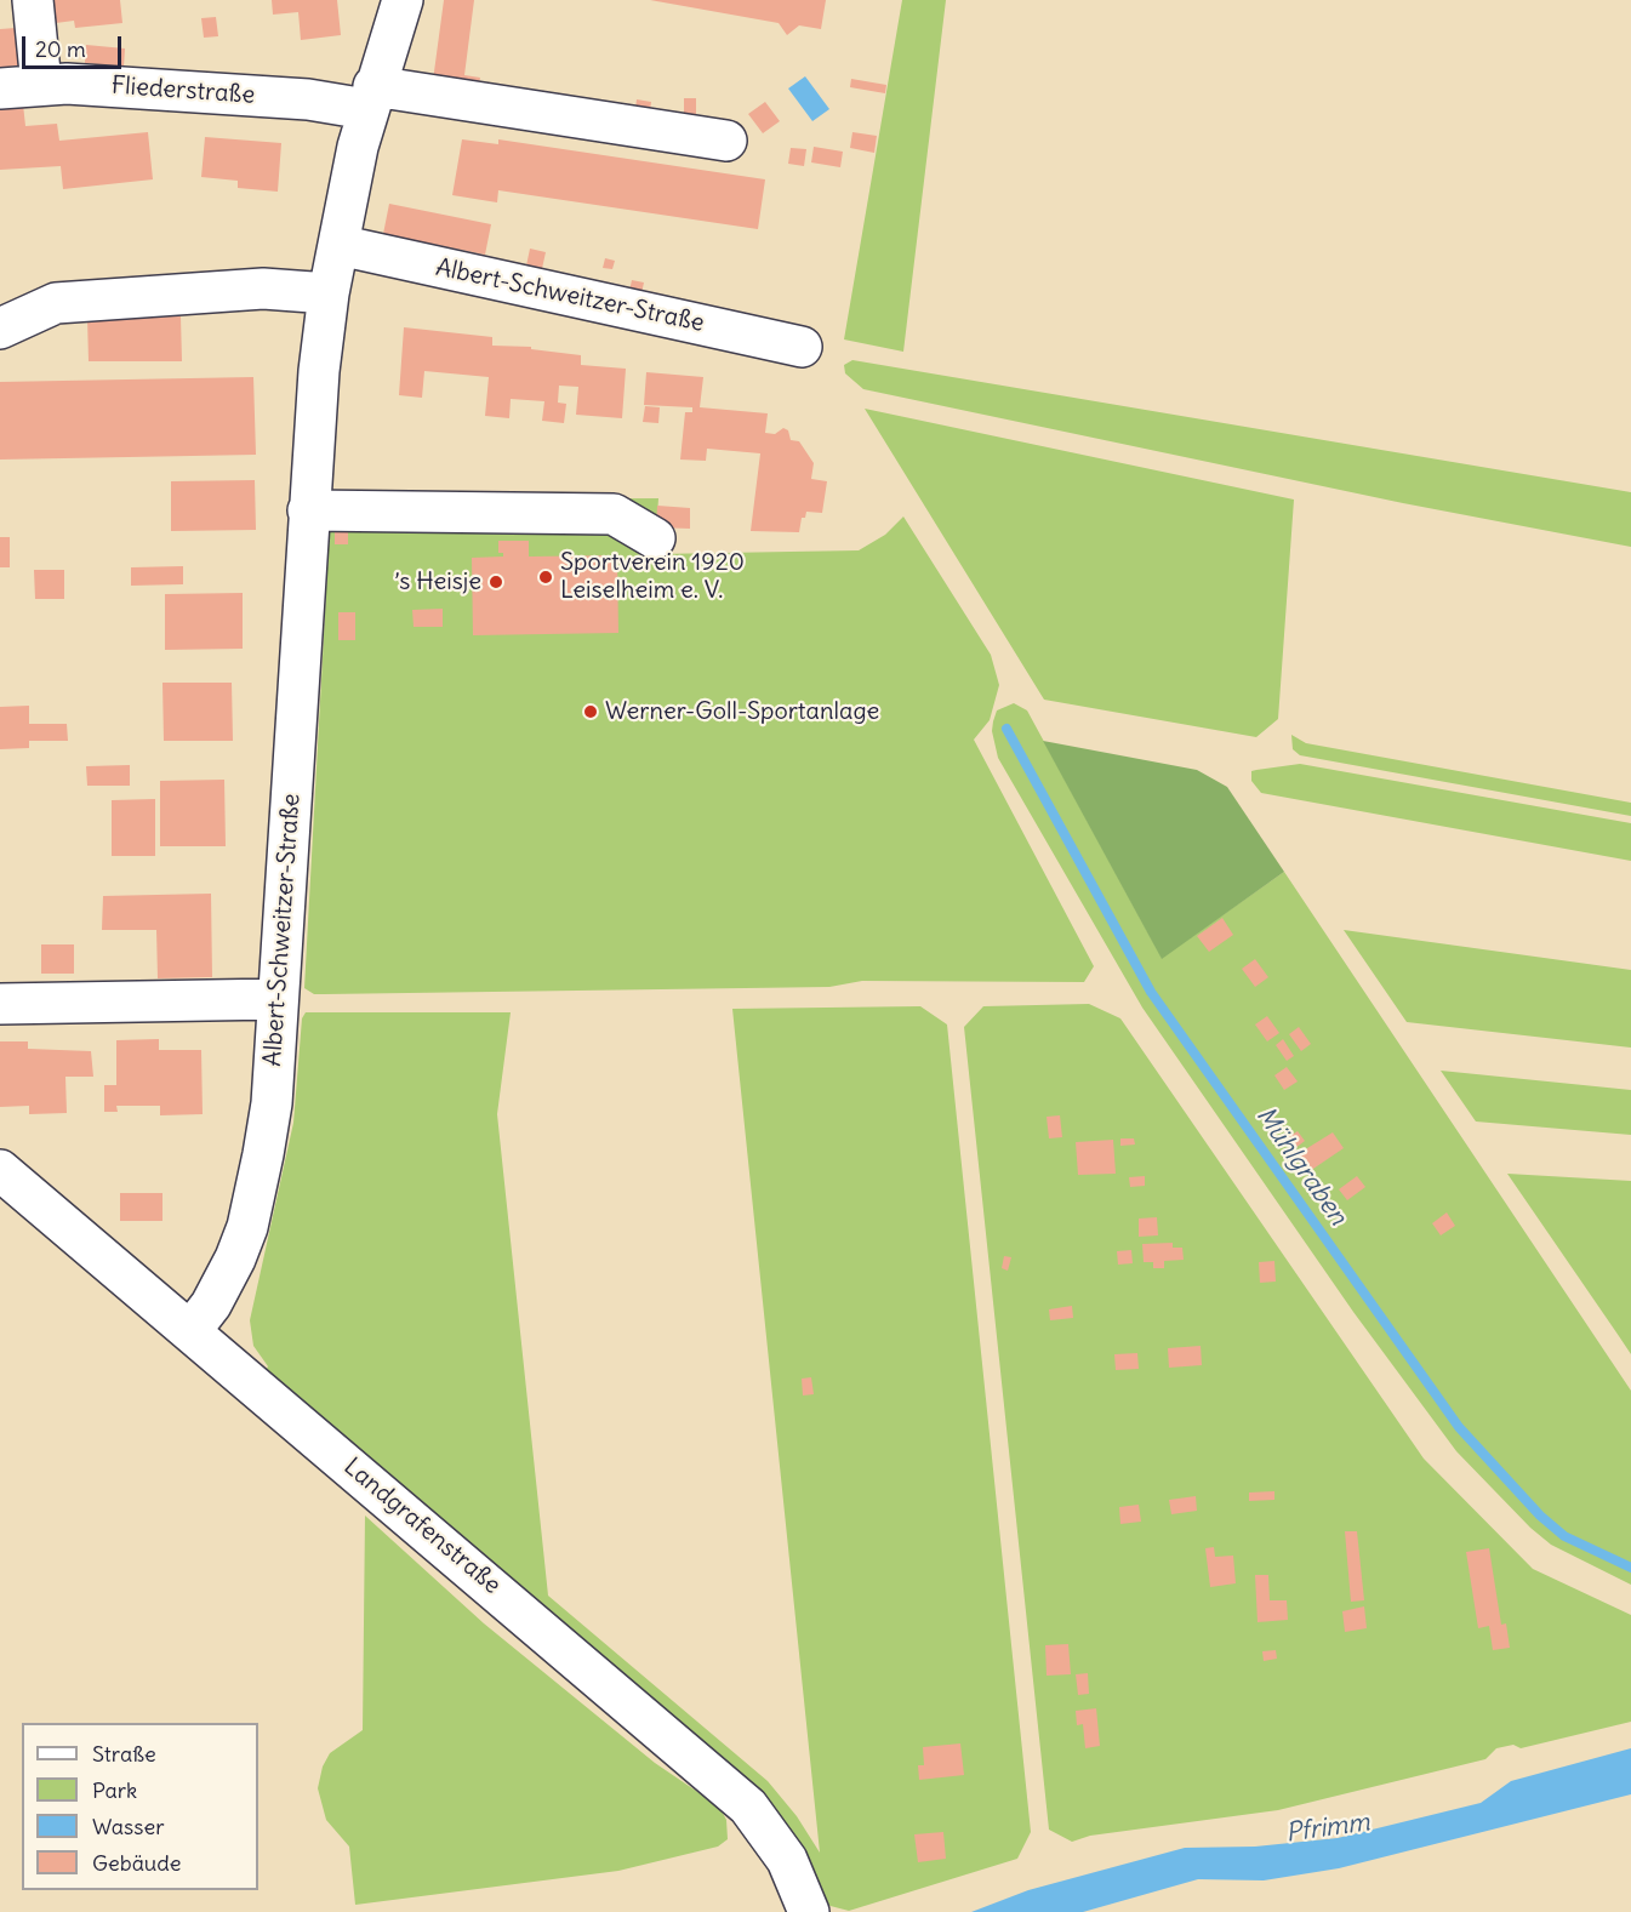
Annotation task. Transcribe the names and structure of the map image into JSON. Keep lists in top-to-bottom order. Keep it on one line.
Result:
{"streets":{"street":["Fliederstraße","Albert-Schweitzer-Straße","Landgrafenstraße"]},"crossings":[["Fliederstraße","Albert-Schweitzer-Straße"],["Albert-Schweitzer-Straße","Landgrafenstraße"]],"water":["Mühlgraben","Pfrimm"],"places":["Sportverein 1920 Leiselheim e. V.","’s Heisje","Werner-Goll-Sportanlage"],"legend":["Straße","Park","Wasser","Gebäude"],"scale_bar":"20 m"}
